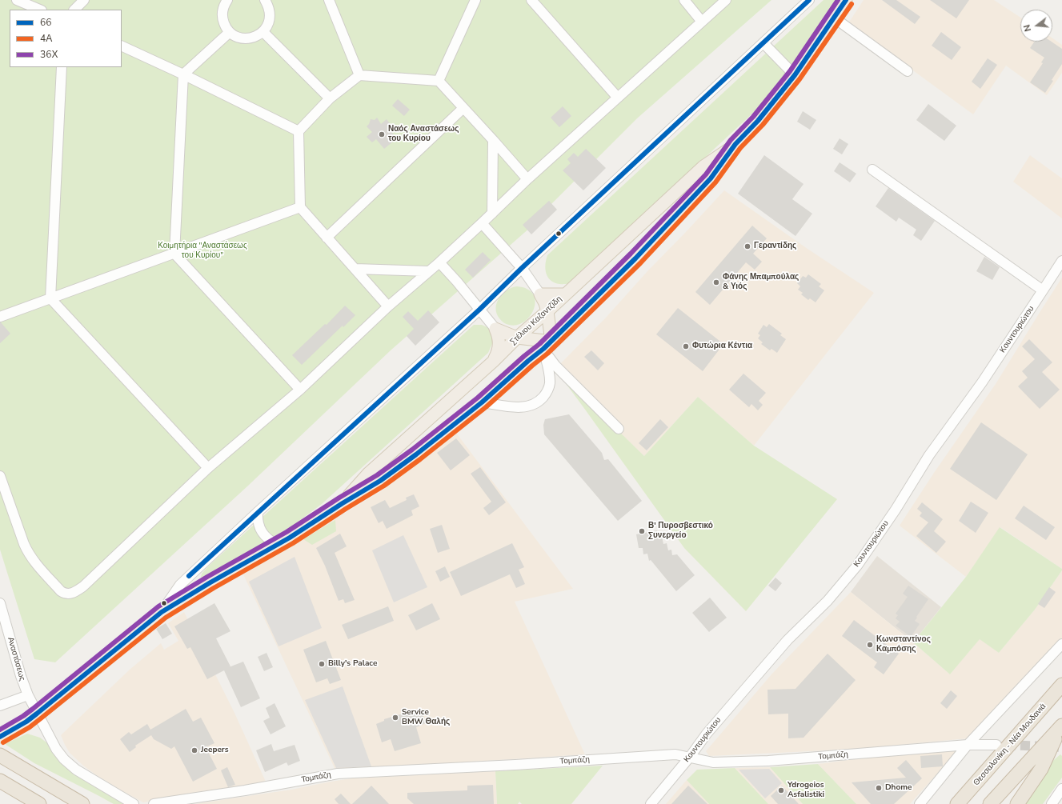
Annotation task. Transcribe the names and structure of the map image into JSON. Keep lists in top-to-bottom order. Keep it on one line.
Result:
{"streets":{"highway":["Θεσσαλονίκη - Νέα Μουδανιά"],"main road":["Στέλιου Καζαντζίδη"],"street":["Κουντουριώτου","Αναστάσεως","Τομπάζη"]},"crossings":[["Στέλιου Καζαντζίδη","Αναστάσεως"],["Κουντουριώτου","Τομπάζη"]],"parks":["Κοιμητήρια \"Αναστάσεως του Κυρίου\""],"places":["Ναός Αναστάσεως του Κυρίου","Γεραντίδης","Φάνης Μπαμπούλας & Υιός","Φυτώρια Κέντια","Β' Πυροσβεστικό Συνεργείο","Κωνσταντίνος Καμπόσης","Billy's Palace","Service BMW Θαλής","Jeepers","Dhome","Ydrogeios Asfalistiki"],"lines":["transit line 66","transit line 36Χ","transit line 4Α"],"legend":["66","4Α","36Χ"],"north":"left"}
